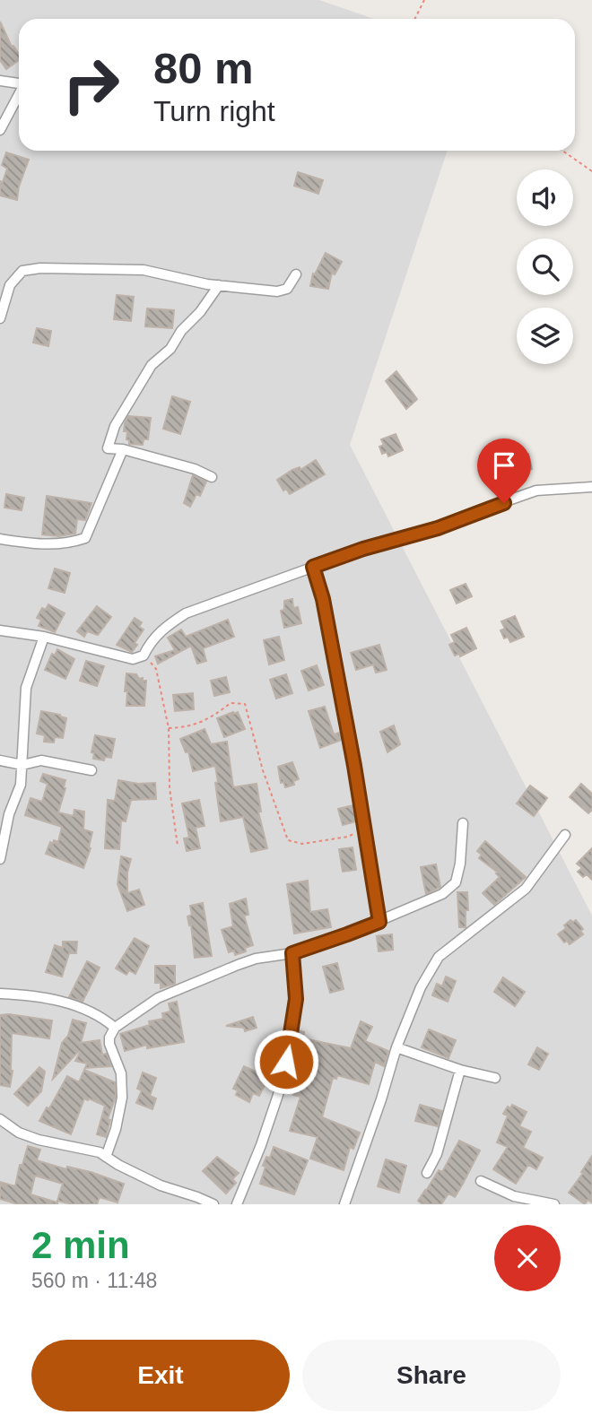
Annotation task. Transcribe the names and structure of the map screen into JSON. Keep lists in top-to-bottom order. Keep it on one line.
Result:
{"page":{"turn":["80 m","Turn right"],"heading":["2 min","560 m · 11:48"],"buttons":["Exit","Share"]}}
